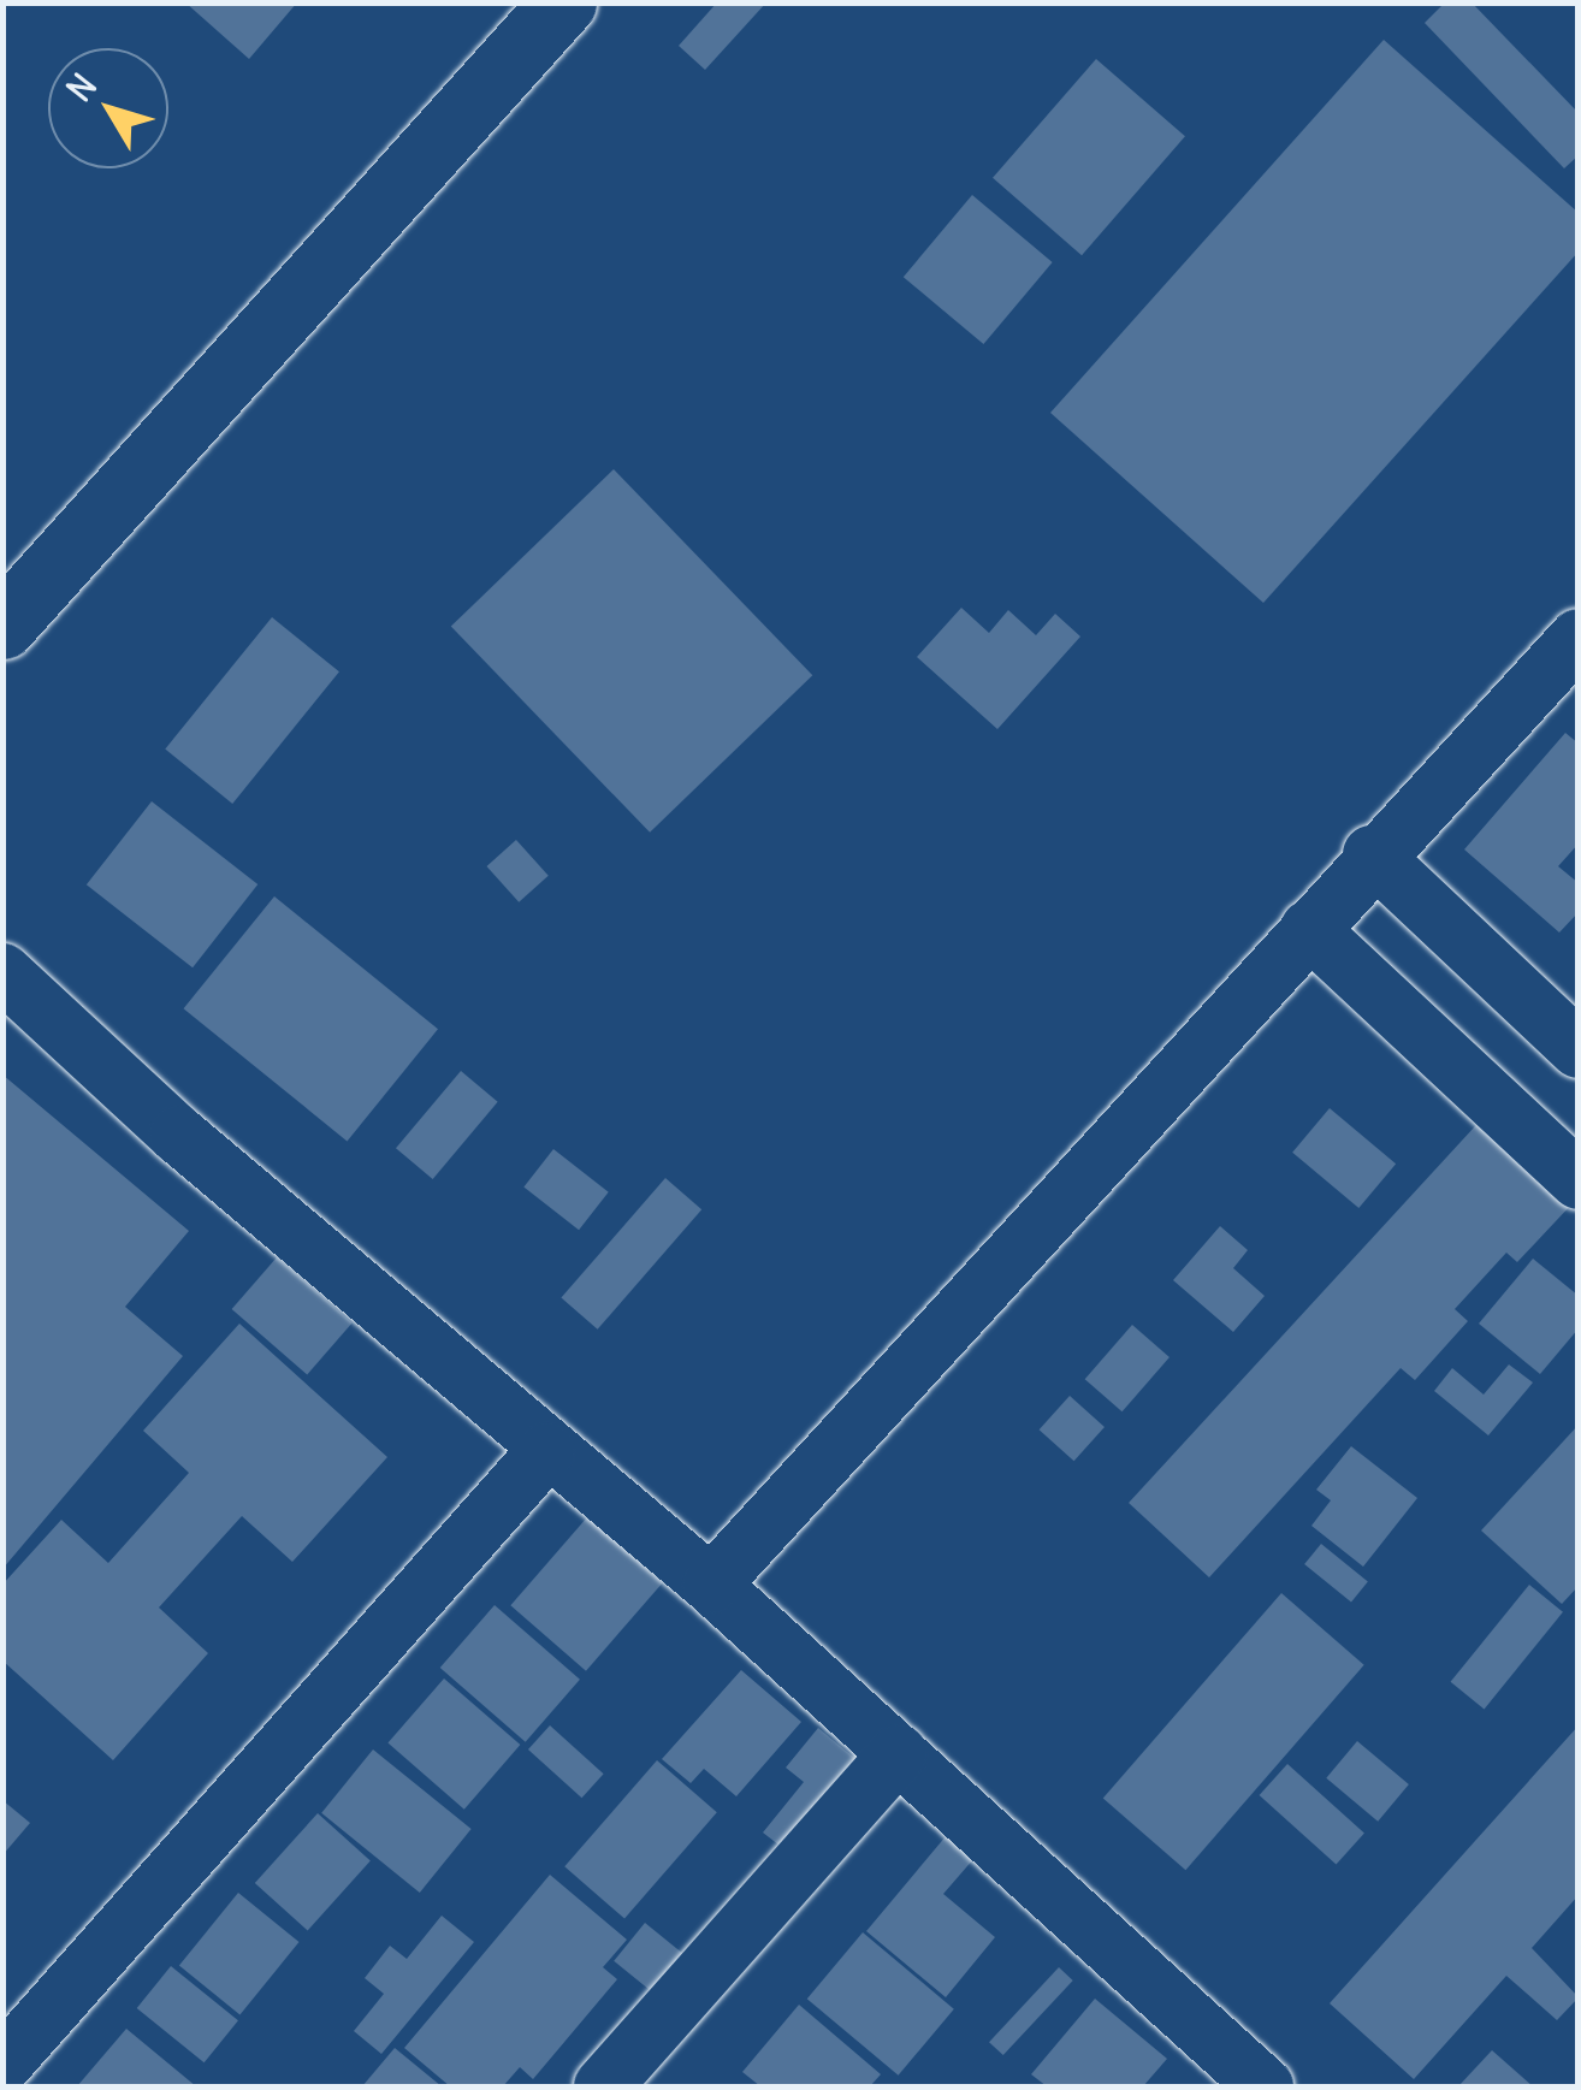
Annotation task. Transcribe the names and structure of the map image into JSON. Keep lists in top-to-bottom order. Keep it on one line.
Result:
{"north":"top left"}
